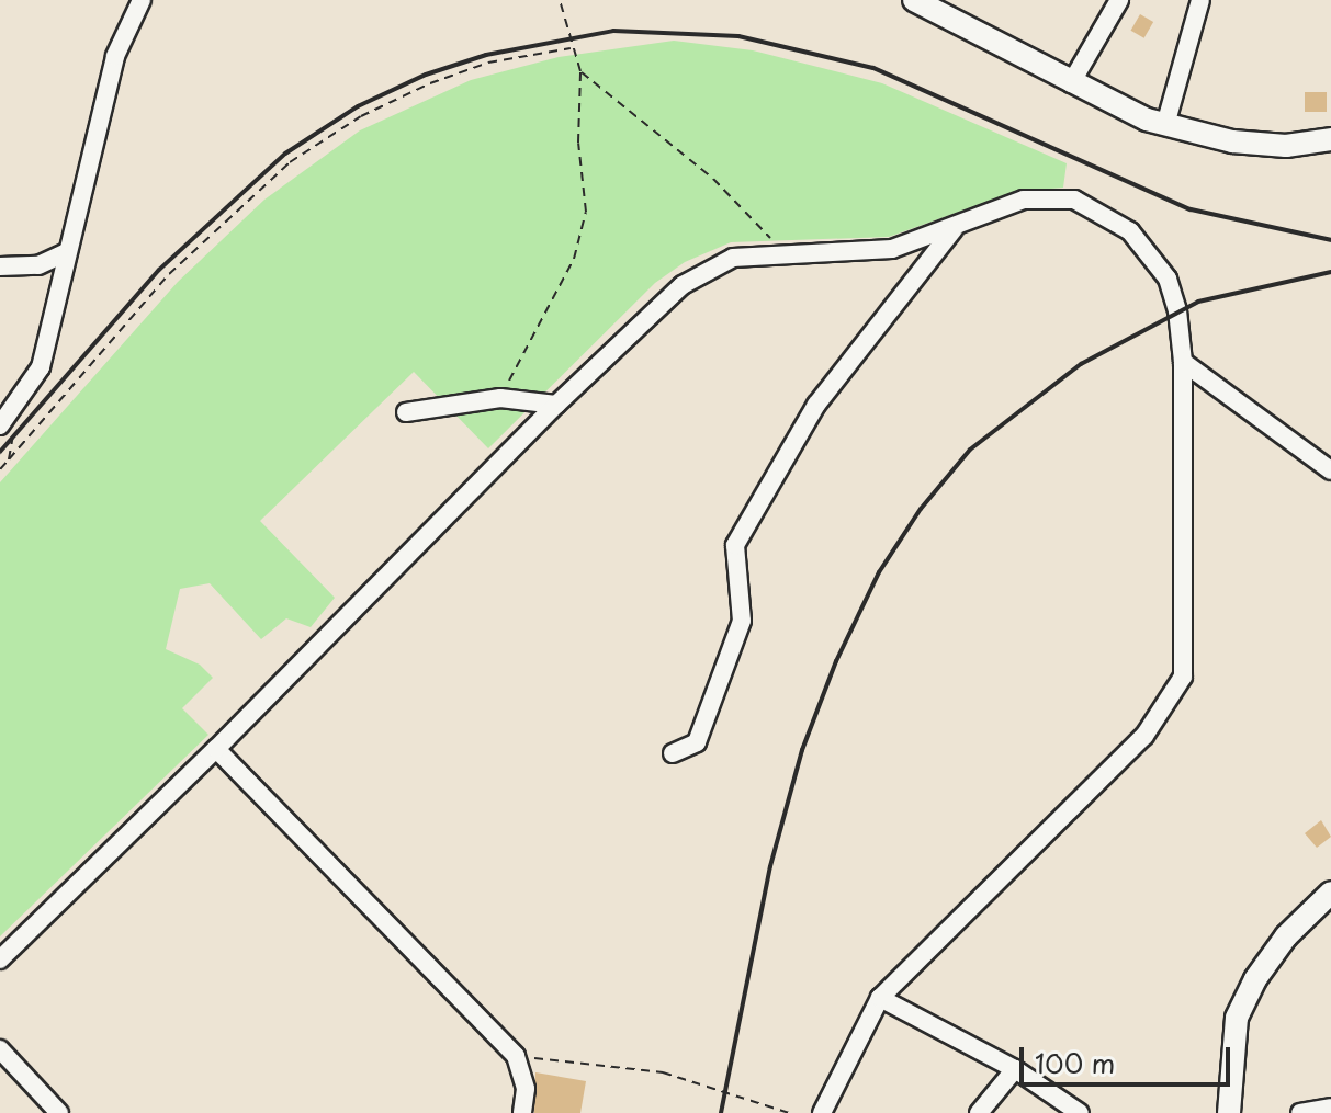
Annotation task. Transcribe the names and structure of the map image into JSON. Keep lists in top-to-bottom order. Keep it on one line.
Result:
{"scale_bar":"100 m"}
